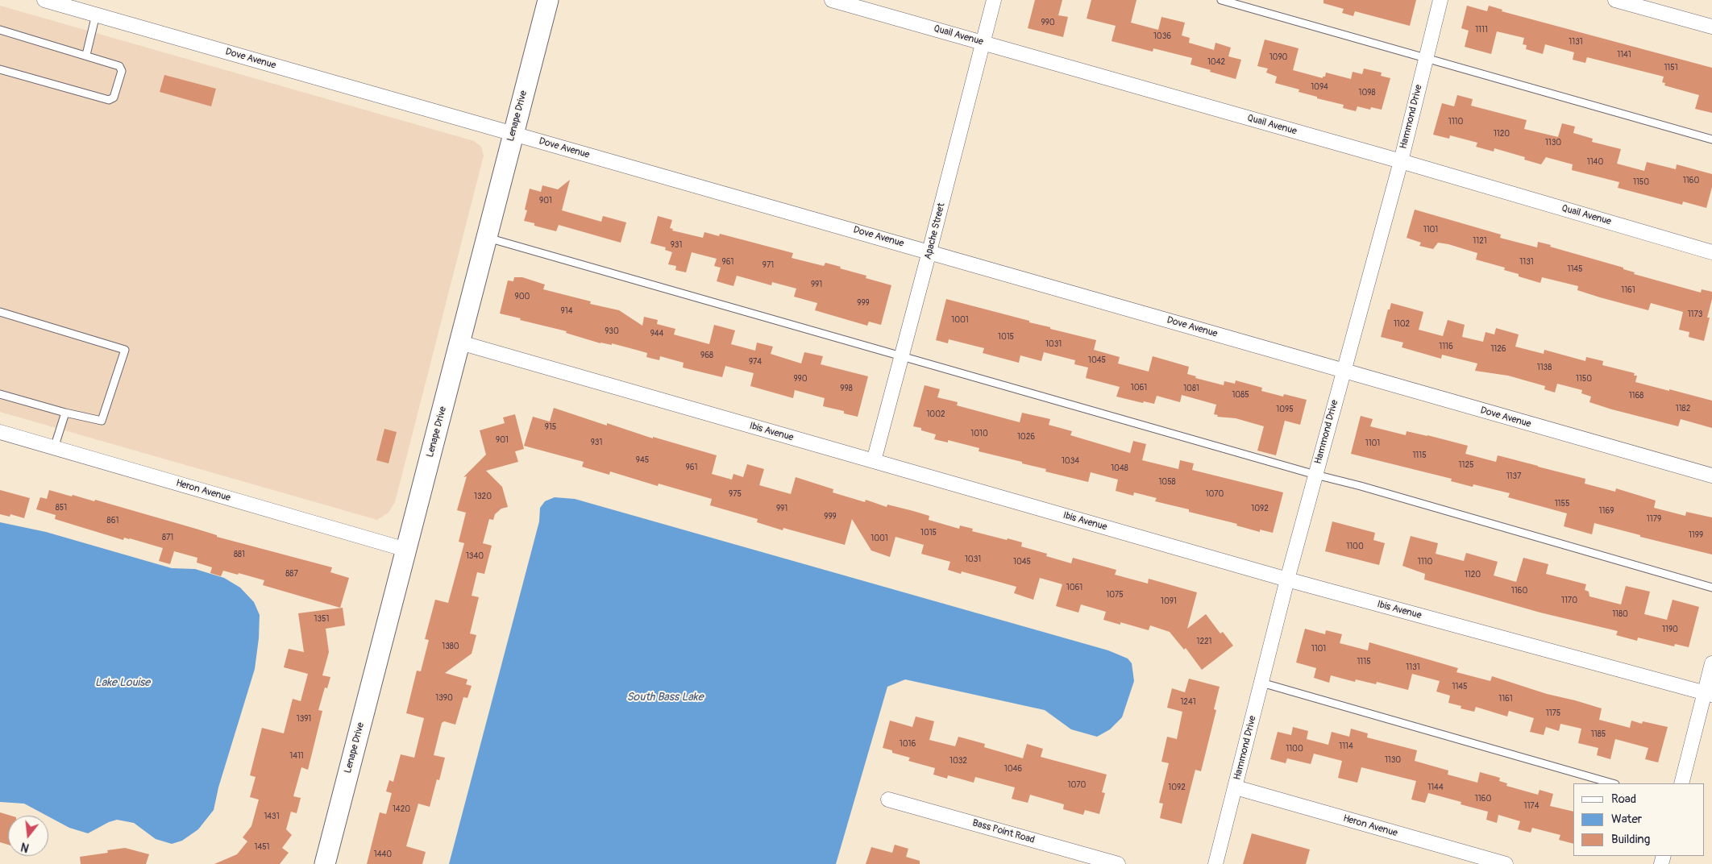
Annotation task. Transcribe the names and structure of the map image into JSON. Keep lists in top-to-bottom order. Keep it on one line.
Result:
{"streets":{"street":["Quail Avenue","Dove Avenue","Lenape Drive","Hammond Drive","Apache Street","Ibis Avenue","Heron Avenue","Bass Point Road"]},"crossings":[["Quail Avenue","Hammond Drive"],["Quail Avenue","Apache Street"],["Dove Avenue","Lenape Drive"],["Dove Avenue","Hammond Drive"],["Dove Avenue","Apache Street"],["Lenape Drive","Ibis Avenue"],["Lenape Drive","Heron Avenue"],["Hammond Drive","Ibis Avenue"],["Hammond Drive","Heron Avenue"],["Apache Street","Ibis Avenue"]],"water":["Lake Louise","South Bass Lake"],"house_numbers":["990","1111","1036","1131","1141","1090","1042","1151","1094","1098","1110","1120","1130","1140","1160","1150","901","1101","1121","931","961","1131","971","1145","991","1161","900","999","914","1173","1001","1102","930","944","1015","1031","1116","1126","968","1045","974","1138","990","1150","1061","998","1081","1085","1168","1182","1095","1002","915","1010","1026","901","931","1101","1115","945","1034","1125","961","1048","1137","1058","975","1070","1320","1155","851","991","1092","1169","999","1179","861","1015","1199","871","1001","1100","881","1340","1031","1045","1110","887","1120","1061","1160","1075","1170","1091","1180","1351","1190","1221","1380","1101","1115","1131","1145","1390","1161","1241","1175","1391","1185","1016","1114","1100","1411","1130","1032","1046","1070","1092","1144","1160","1174","1420","1431","1451","1440"],"legend":["Road","Water","Building"],"north":"bottom"}
